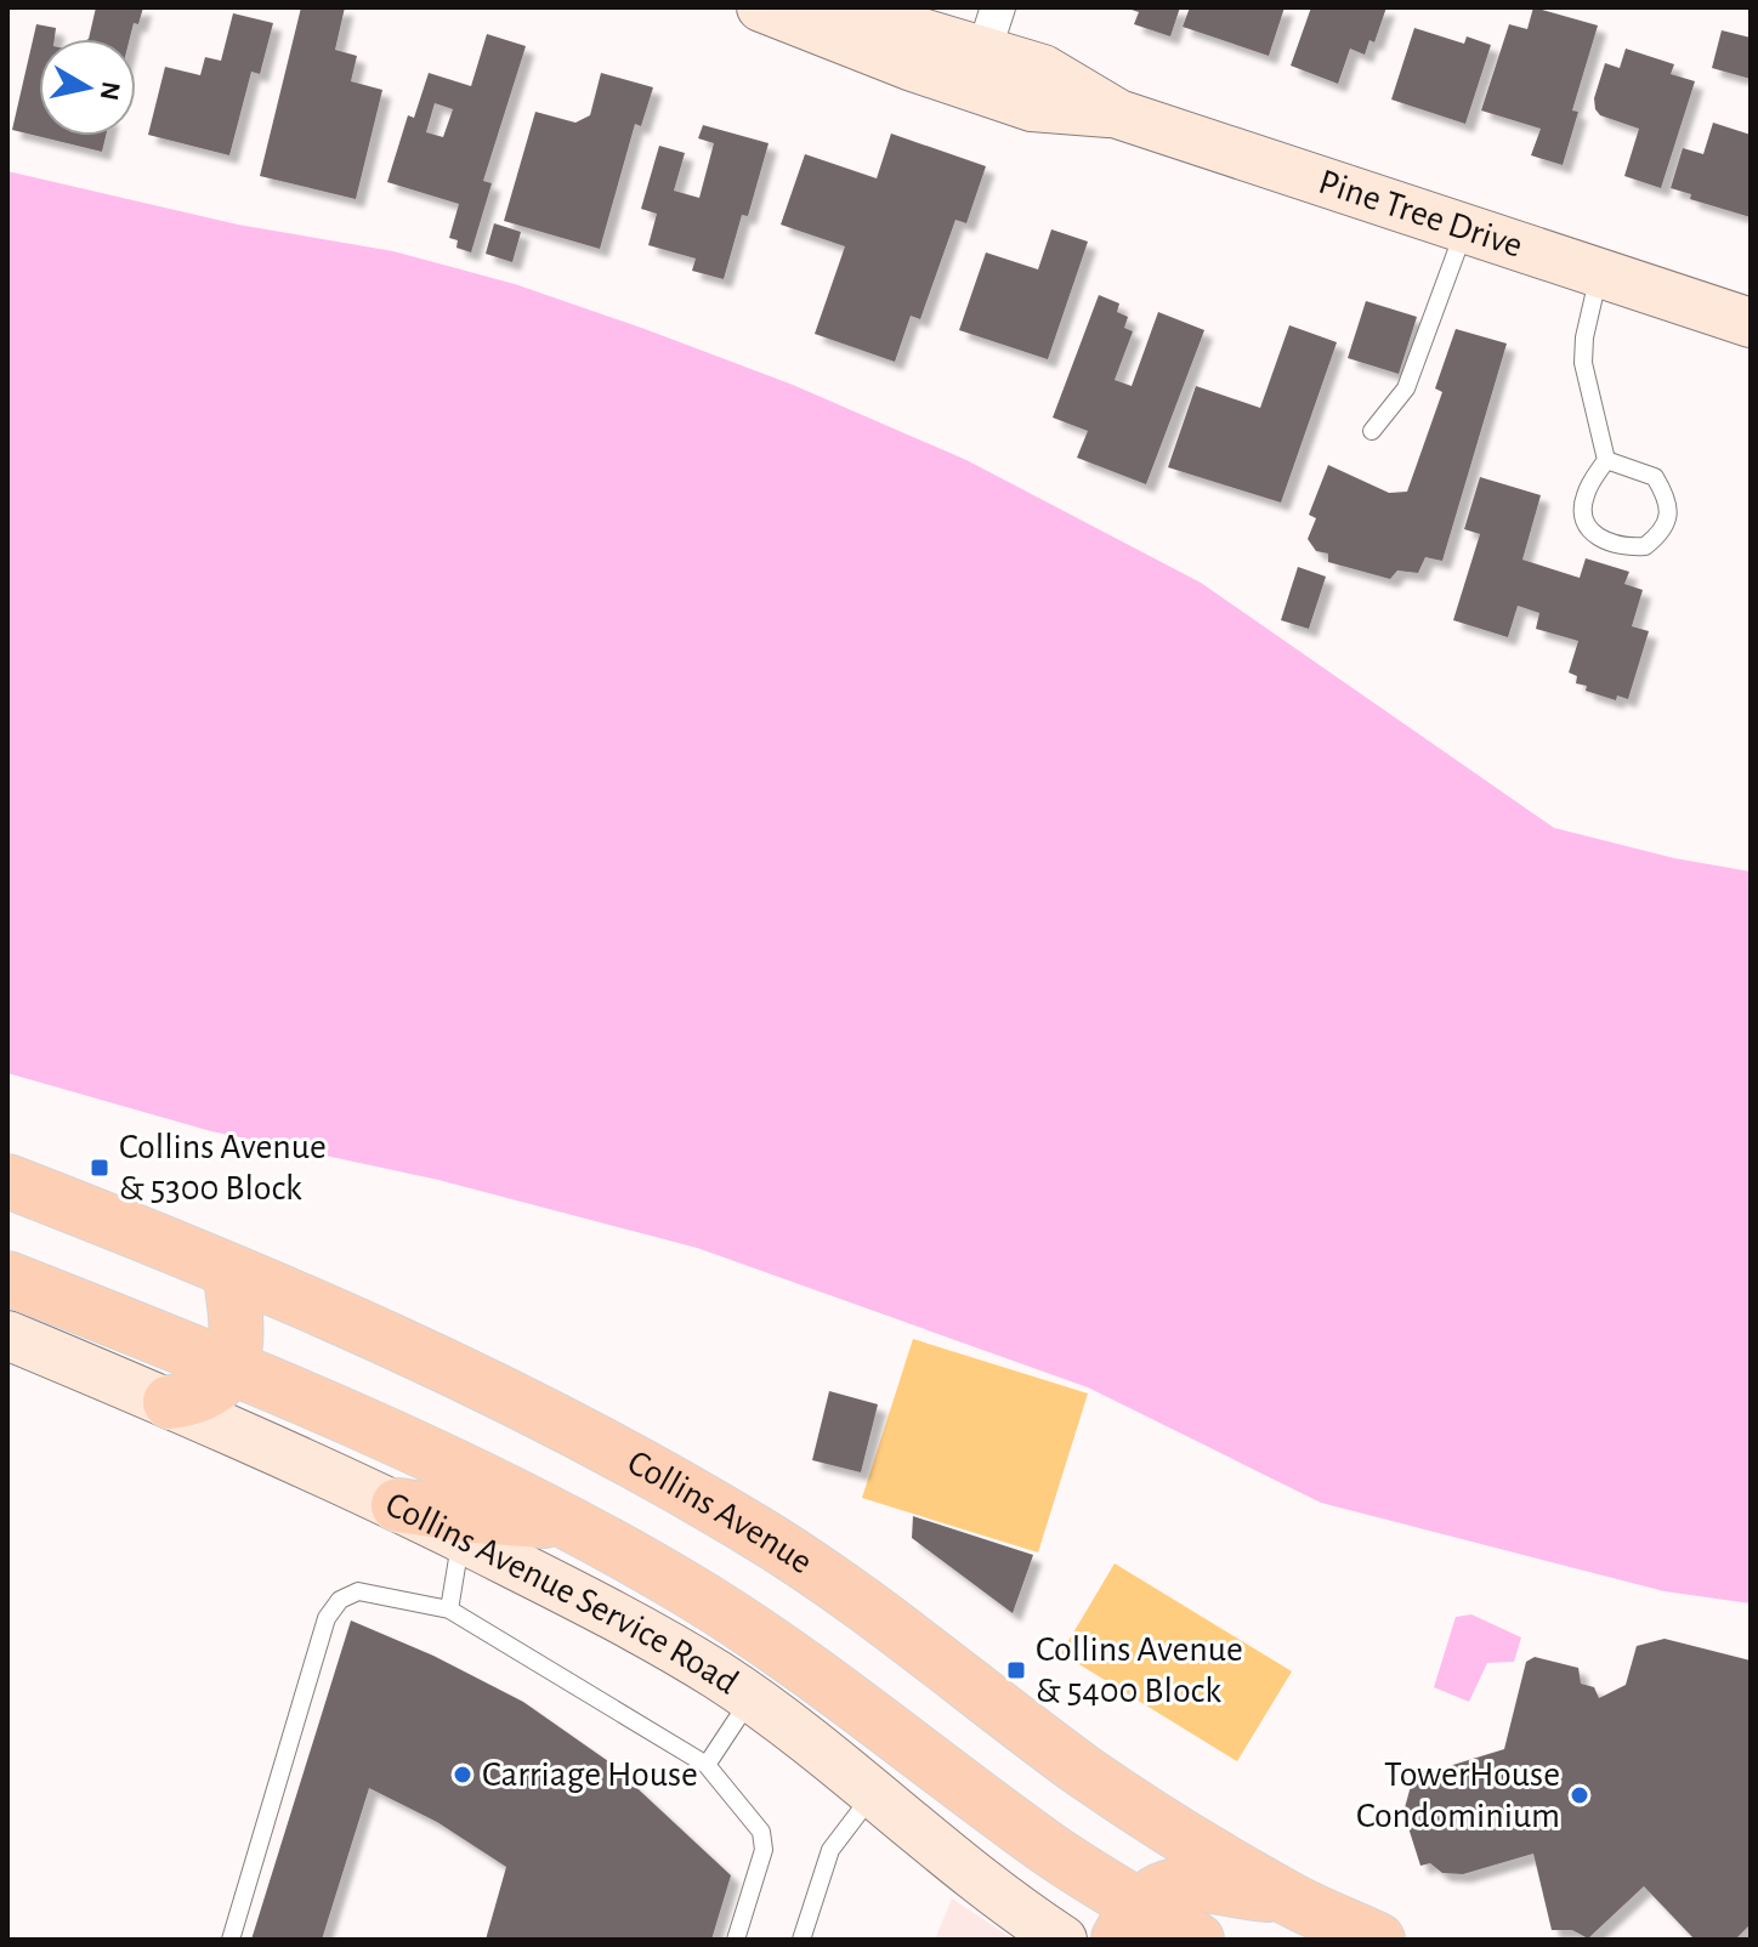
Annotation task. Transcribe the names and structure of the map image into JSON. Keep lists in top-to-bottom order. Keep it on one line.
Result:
{"streets":{"main road":["Pine Tree Drive","Collins Avenue","Collins Avenue Service Road"]},"places":{"transit":["Collins Avenue & 5300 Block","Collins Avenue & 5400 Block"],"other":["Carriage House","TowerHouse Condominium"]},"north":"right"}
